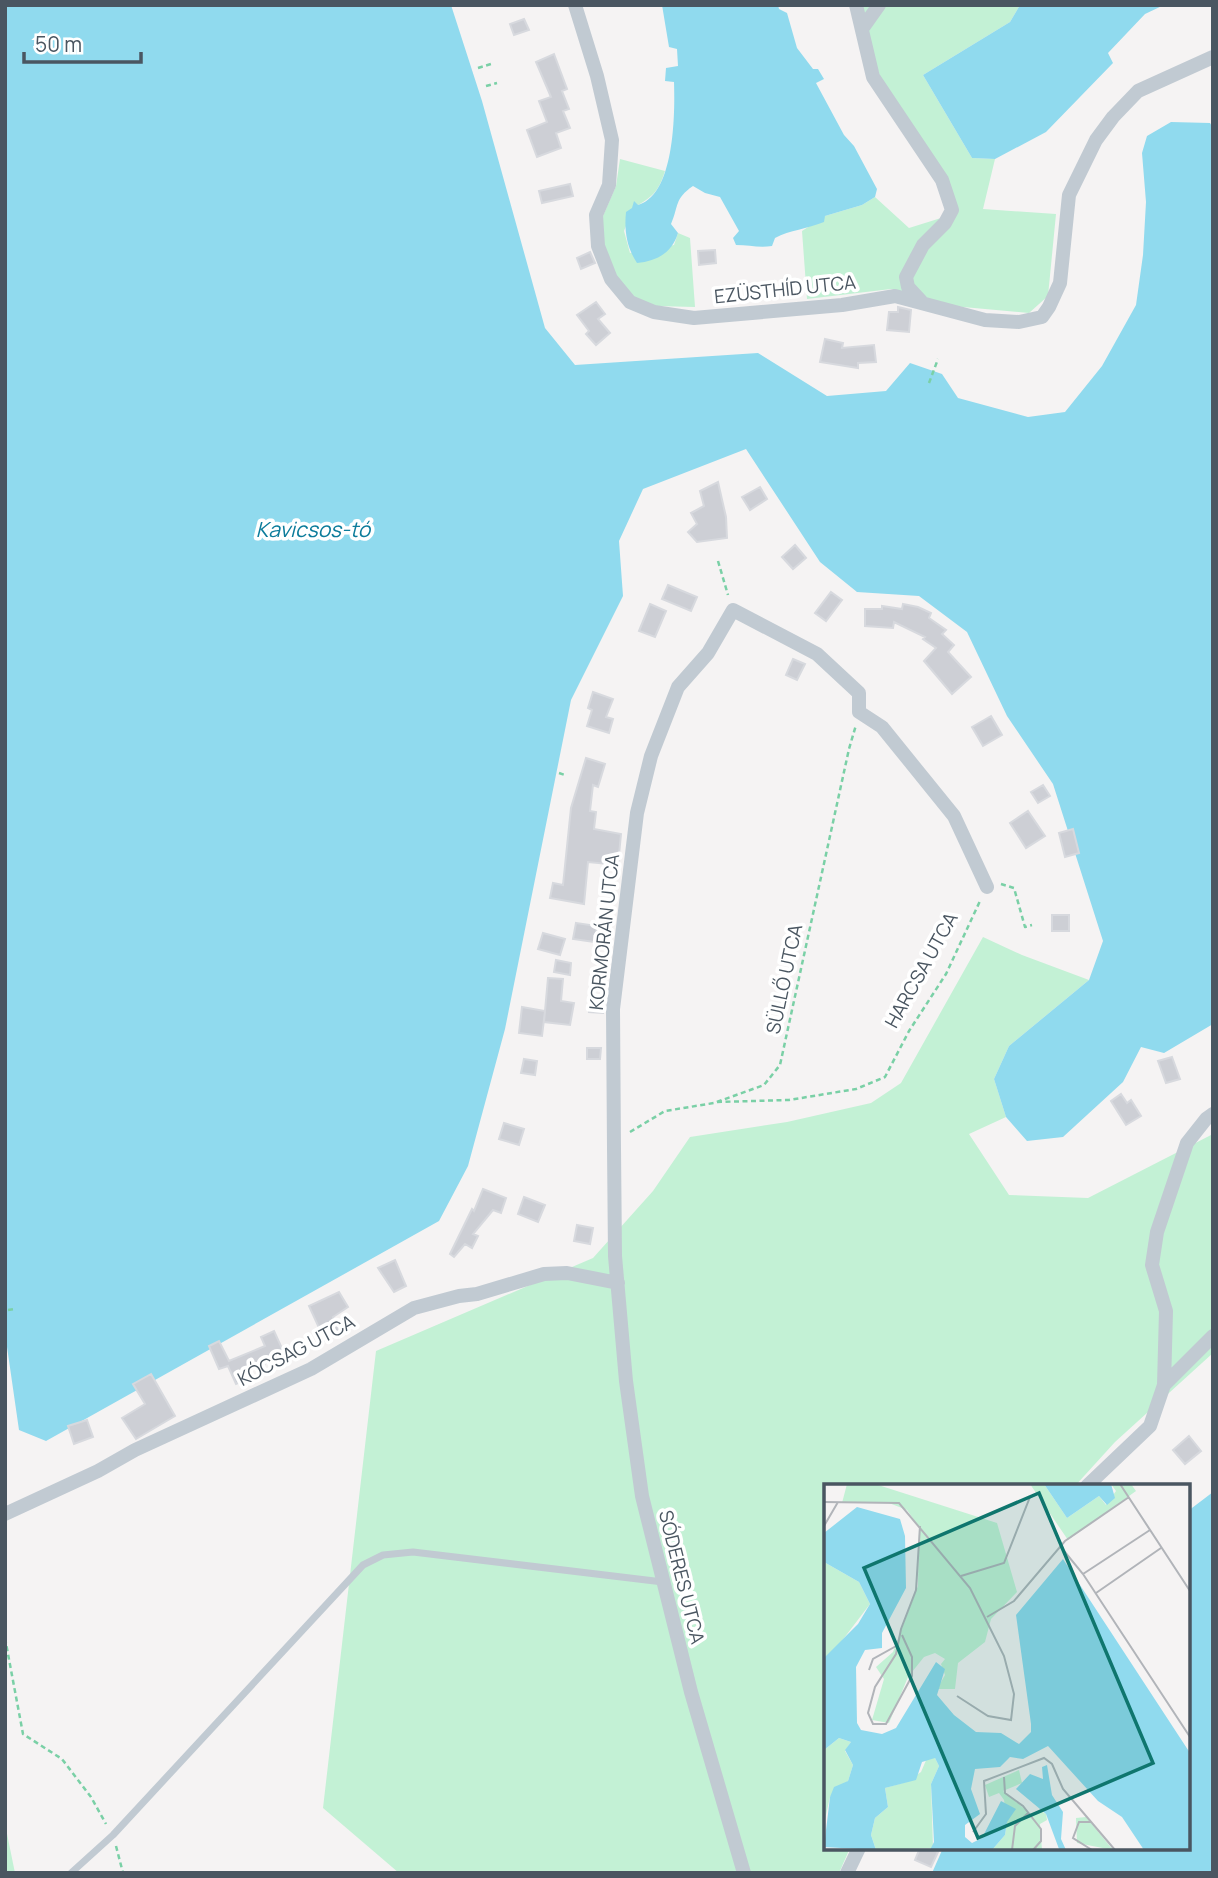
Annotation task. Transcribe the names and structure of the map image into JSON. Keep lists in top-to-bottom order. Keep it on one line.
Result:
{"streets":{"street":["EZÜSTHÍD UTCA","KORMORÁN UTCA","KÓCSAG UTCA","SÓDERES UTCA"],"path":["HARCSA UTCA","SÜLLŐ UTCA"]},"crossings":[["KORMORÁN UTCA","SÜLLŐ UTCA"],["KORMORÁN UTCA","KÓCSAG UTCA"],["KORMORÁN UTCA","SÓDERES UTCA"],["HARCSA UTCA","SÜLLŐ UTCA"],["KÓCSAG UTCA","SÓDERES UTCA"]],"water":["Kavicsos-tó"],"scale_bar":"50 m"}
